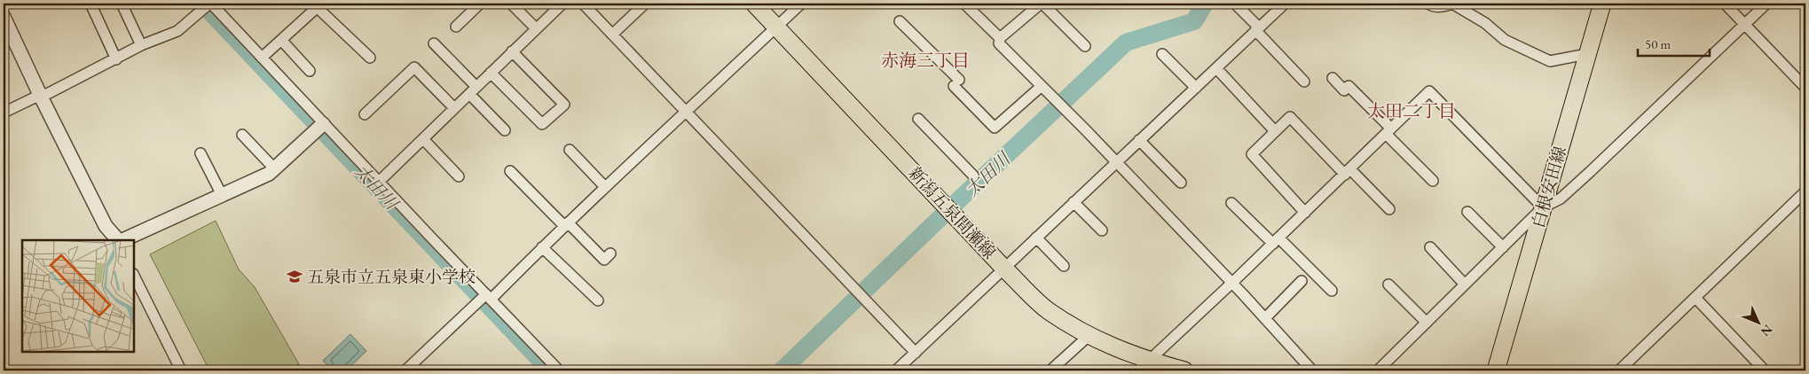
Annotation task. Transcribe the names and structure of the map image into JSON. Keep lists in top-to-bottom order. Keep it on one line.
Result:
{"streets":{"main road":["白根安田線","新潟五泉間瀬線"]},"districts":["赤海三丁目","太田二丁目"],"water":["太田川"],"places":{"school or university":["五泉市立五泉東小学校"]},"scale_bar":"50 m","north":"bottom right"}
